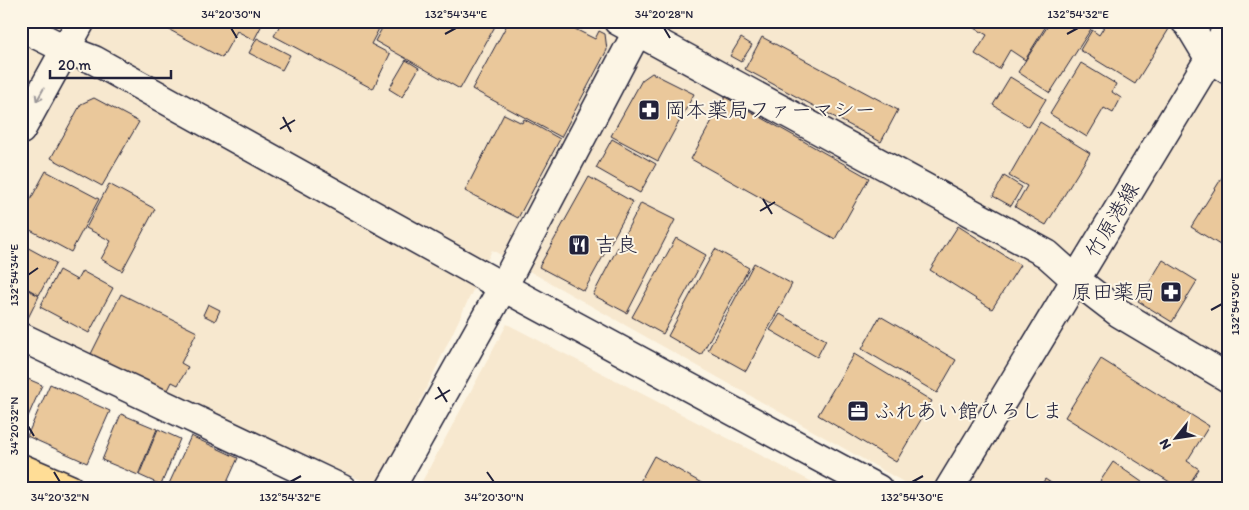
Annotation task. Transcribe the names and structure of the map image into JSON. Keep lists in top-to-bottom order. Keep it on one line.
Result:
{"streets":{"street":["竹原港線"]},"places":{"pharmacy":["岡本薬局ファーマシー","原田薬局"],"restaurant":["吉良"],"office":["ふれあい館ひろしま"]},"scale_bar":"20 m","north":"bottom left","coordinates":["34°20'30\"N","132°54'34\"E","34°20'28\"N","132°54'32\"E","132°54'30\"E","34°20'32\"N"]}
